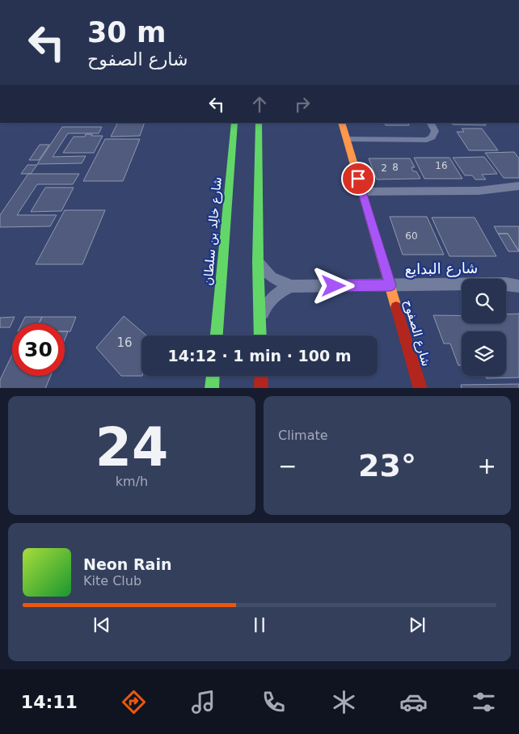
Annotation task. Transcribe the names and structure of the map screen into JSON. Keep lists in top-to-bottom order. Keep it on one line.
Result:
{"streets":{"main road":["شارع خالِد بن سلطان","شارع الصفوح"],"street":["شارع البدايع"]},"crossings":[["شارع البدايع","شارع الصفوح"]],"house_numbers":["16","8","2","60","16"],"page":{"turn":["30 m","شارع الصفوح"],"limit":"30","trip":"14:12 · 1 min · 100 m","tile":[["24","km/h"],"Climate"],"heat":["−","23°","+"],"song":["Neon Rain","Kite Club"],"tabs":"14:11"}}
